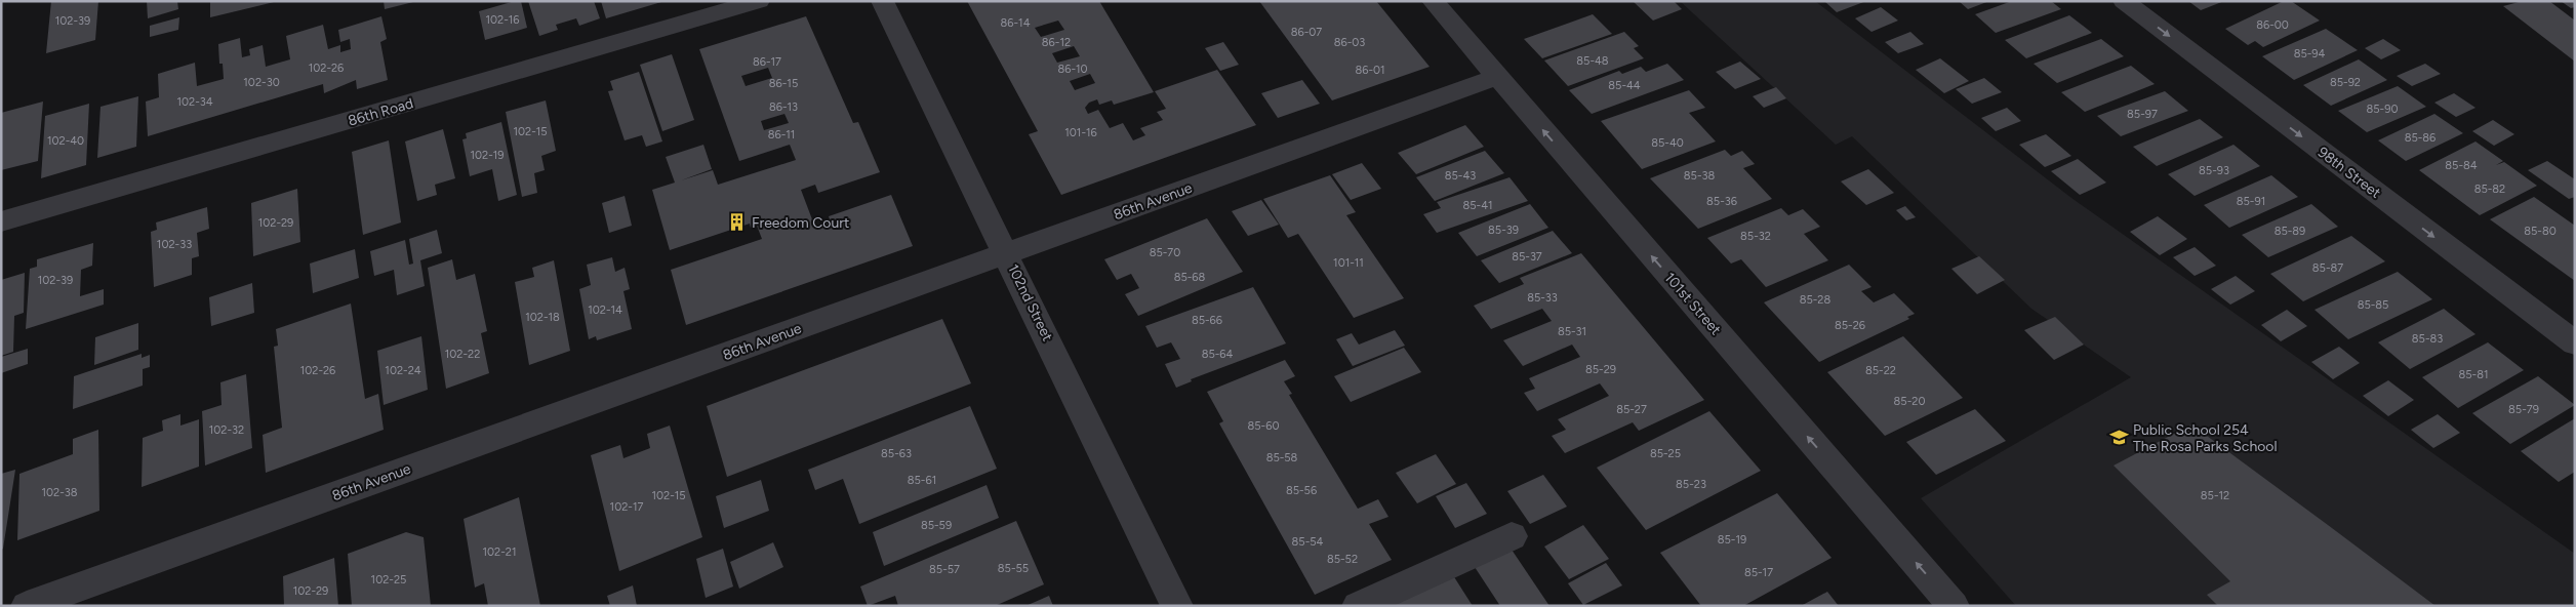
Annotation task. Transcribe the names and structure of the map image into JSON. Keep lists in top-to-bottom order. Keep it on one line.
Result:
{"streets":{"street":["86th Road","98th Street","86th Avenue","102nd Street","101st Street"]},"crossings":[["86th Avenue","102nd Street"],["86th Avenue","101st Street"]],"one_way":["98th Street","101st Street"],"places":{"building":["Freedom Court"],"school or university":["Public School 254 The Rosa Parks School"]},"house_numbers":["102-16","102-39","86-14","86-00","86-07","86-12","86-03","85-94","85-48","86-17","102-26","86-10","86-01","102-30","85-92","86-15","85-44","102-34","86-13","85-90","85-97","102-15","101-16","86-11","85-86","102-40","85-40","102-19","85-84","85-93","85-43","85-38","85-82","85-36","85-91","85-41","102-29","85-39","85-89","85-80","85-32","102-33","85-70","85-37","101-11","85-87","85-68","102-39","85-33","85-28","85-85","102-14","102-18","85-66","85-26","85-31","85-83","102-22","85-64","85-29","102-26","102-24","85-22","85-81","85-20","85-27","85-79","85-60","102-32","85-63","85-25","85-58","85-61","85-23","85-56","102-38","102-15","85-12","102-17","85-59","85-19","85-54","102-21","85-52","85-55","85-57","85-17","102-25","102-29"]}
